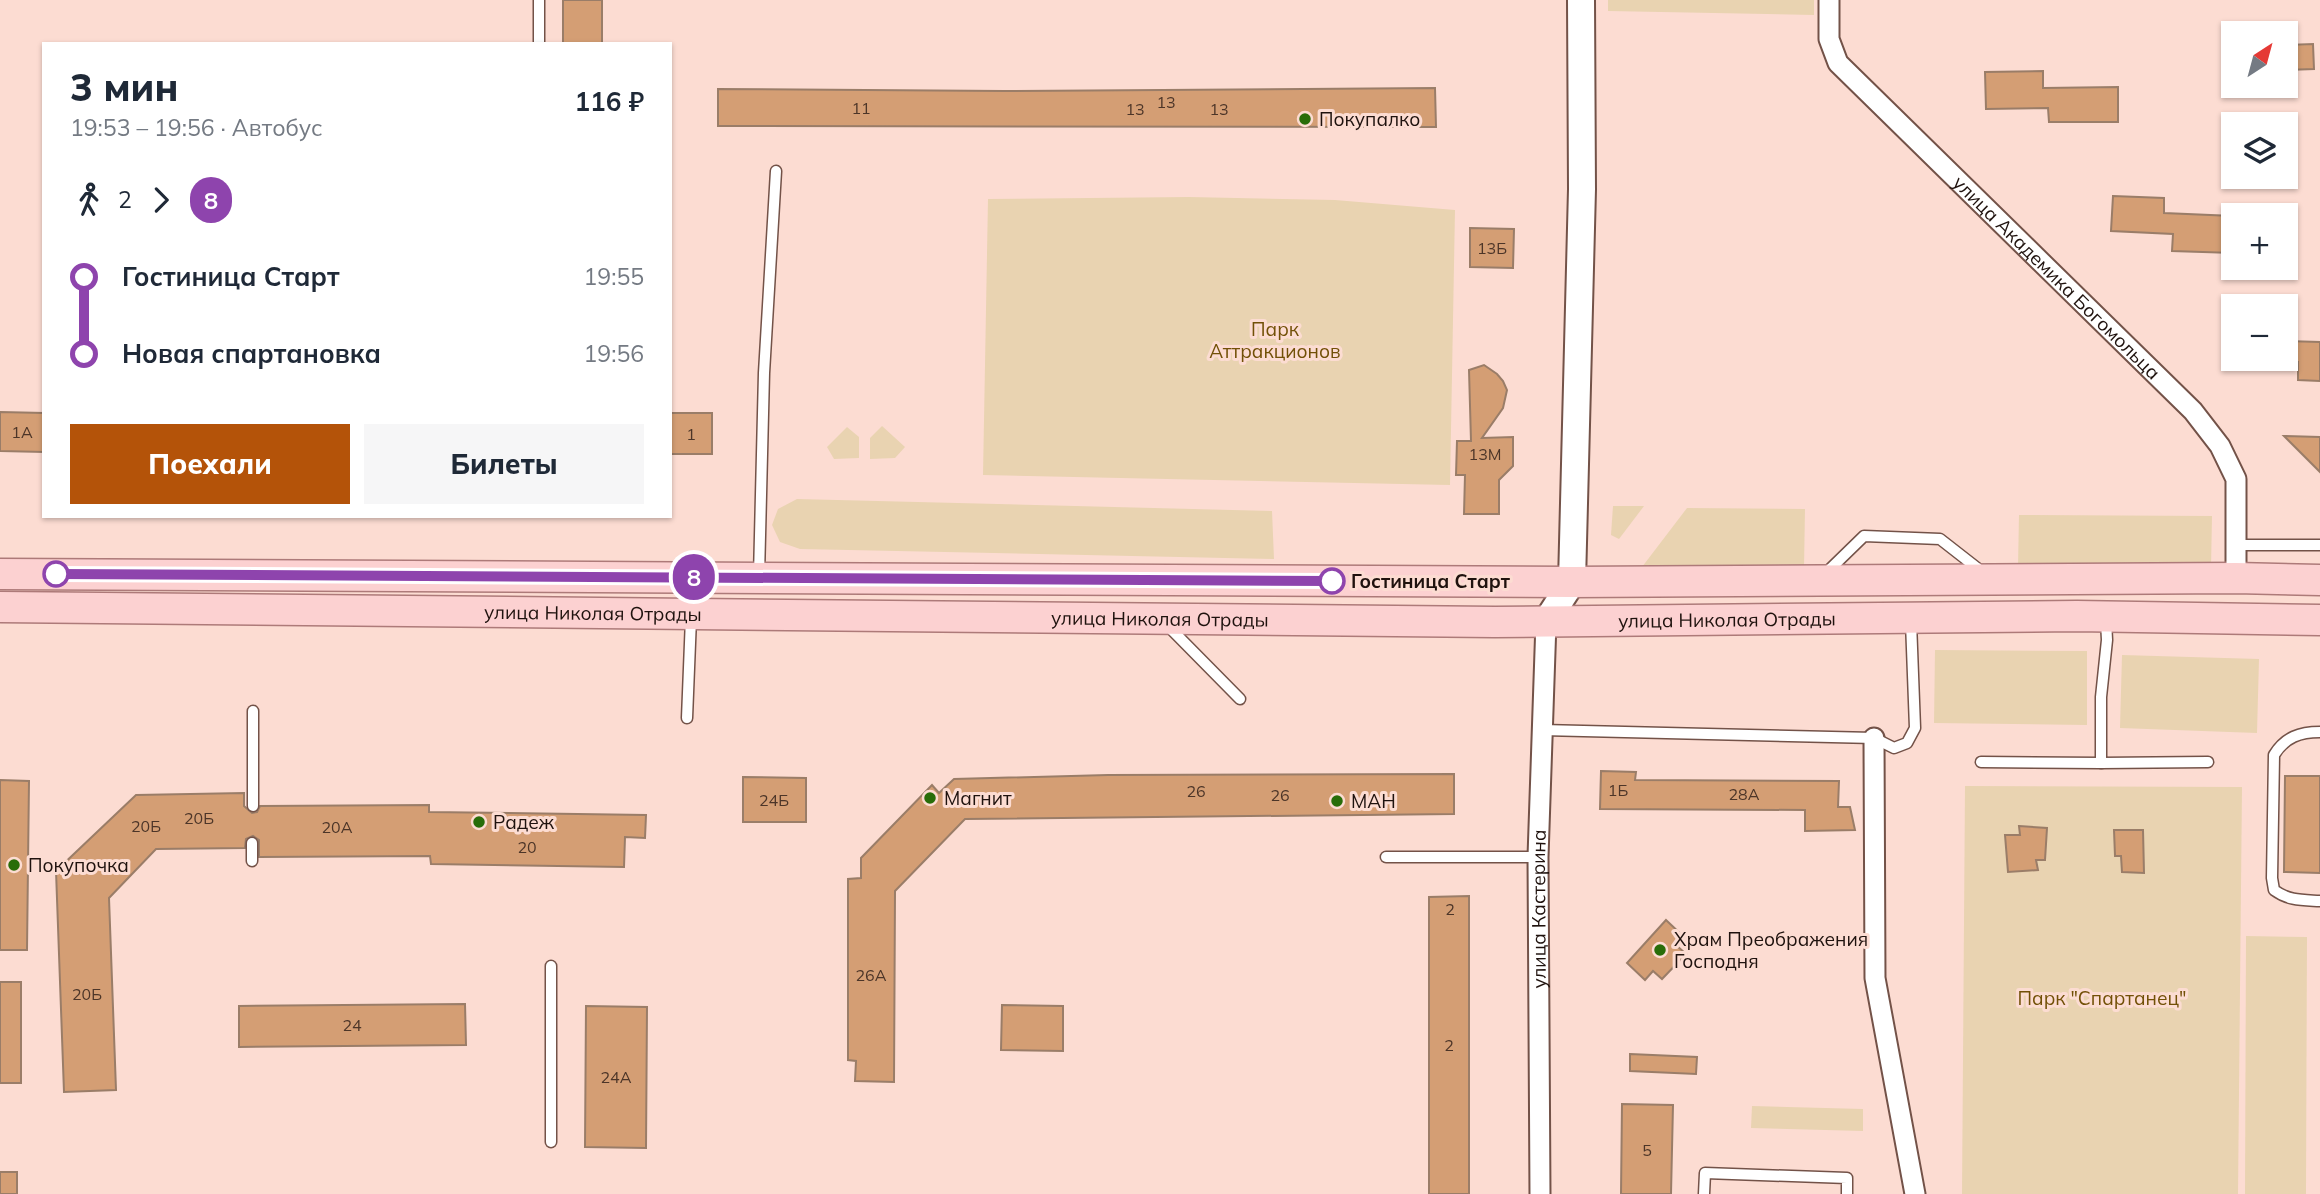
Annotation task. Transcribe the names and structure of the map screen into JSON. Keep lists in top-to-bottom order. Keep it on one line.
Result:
{"streets":{"main road":["улица Николая Отрады"],"street":["улица Академика Богомольца","улица Кастерина"]},"crossings":[["улица Академика Богомольца","улица Николая Отрады"],["улица Николая Отрады","улица Кастерина"]],"parks":["Парк Аттракционов","Парк \"Спартанец\""],"places":["Покупалко","Гостиница Старт","Магнит","МАН","Радеж","Покупочка","Храм Преображения Господня"],"lines":["bus line 8"],"house_numbers":["13","11","13","13","13Б","1А","1","13М","1Б","26","28А","26","24Б","20Б","20Б","20А","20","2","26А","20Б","24","2","24А","5"],"north":"top right","page":{"on_map":"8","map_buttons":["+","−"],"heading":["3 мин","19:53 – 19:56 · Автобус","116 ₽"],"legs":["2","8"],"list":[{"name":"Гостиница Старт","value":"19:55"},{"name":"Новая спартановка","value":"19:56"}],"buttons":["Поехали","Билеты"]}}
